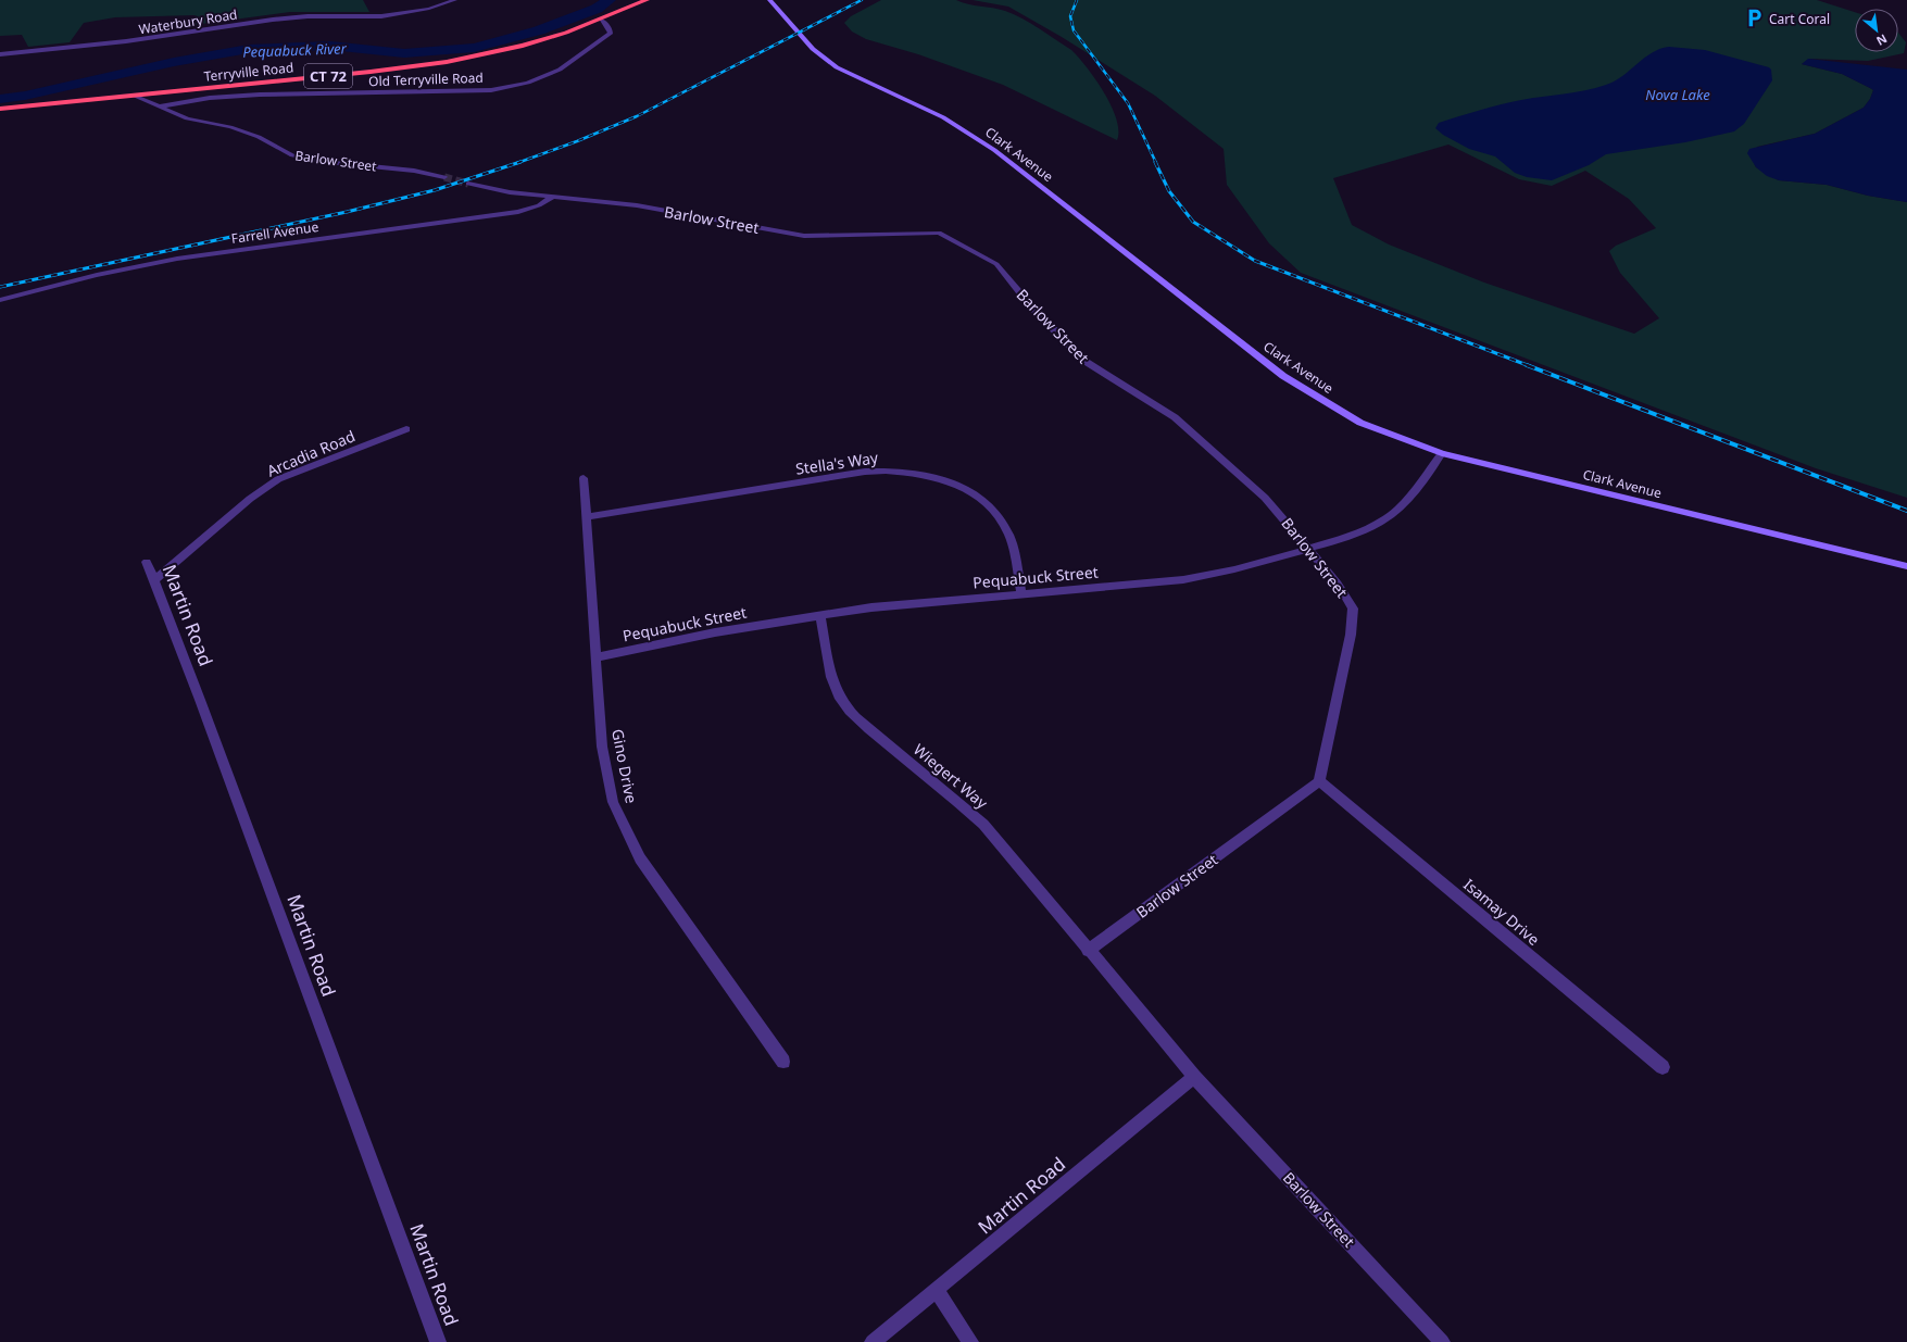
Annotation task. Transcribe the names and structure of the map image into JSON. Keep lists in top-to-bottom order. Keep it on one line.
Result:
{"streets":{"highway":["Terryville Road","CT 72"],"main road":["Clark Avenue"],"street":["Waterbury Road","Old Terryville Road","Barlow Street","Farrell Avenue","Arcadia Road","Stella's Way","Pequabuck Street","Martin Road","Gino Drive","Wiegert Way","Isamay Drive"]},"crossings":[["Terryville Road","Old Terryville Road"],["Terryville Road","Barlow Street"],["Old Terryville Road","Barlow Street"],["Clark Avenue","Pequabuck Street"],["Barlow Street","Farrell Avenue"],["Barlow Street","Pequabuck Street"],["Barlow Street","Martin Road"],["Barlow Street","Wiegert Way"],["Barlow Street","Isamay Drive"],["Arcadia Road","Martin Road"],["Stella's Way","Pequabuck Street"],["Stella's Way","Gino Drive"],["Pequabuck Street","Gino Drive"],["Pequabuck Street","Wiegert Way"]],"water":["Pequabuck River","Nova Lake"],"places":{"parking":["Cart Coral"]},"north":"bottom right"}
